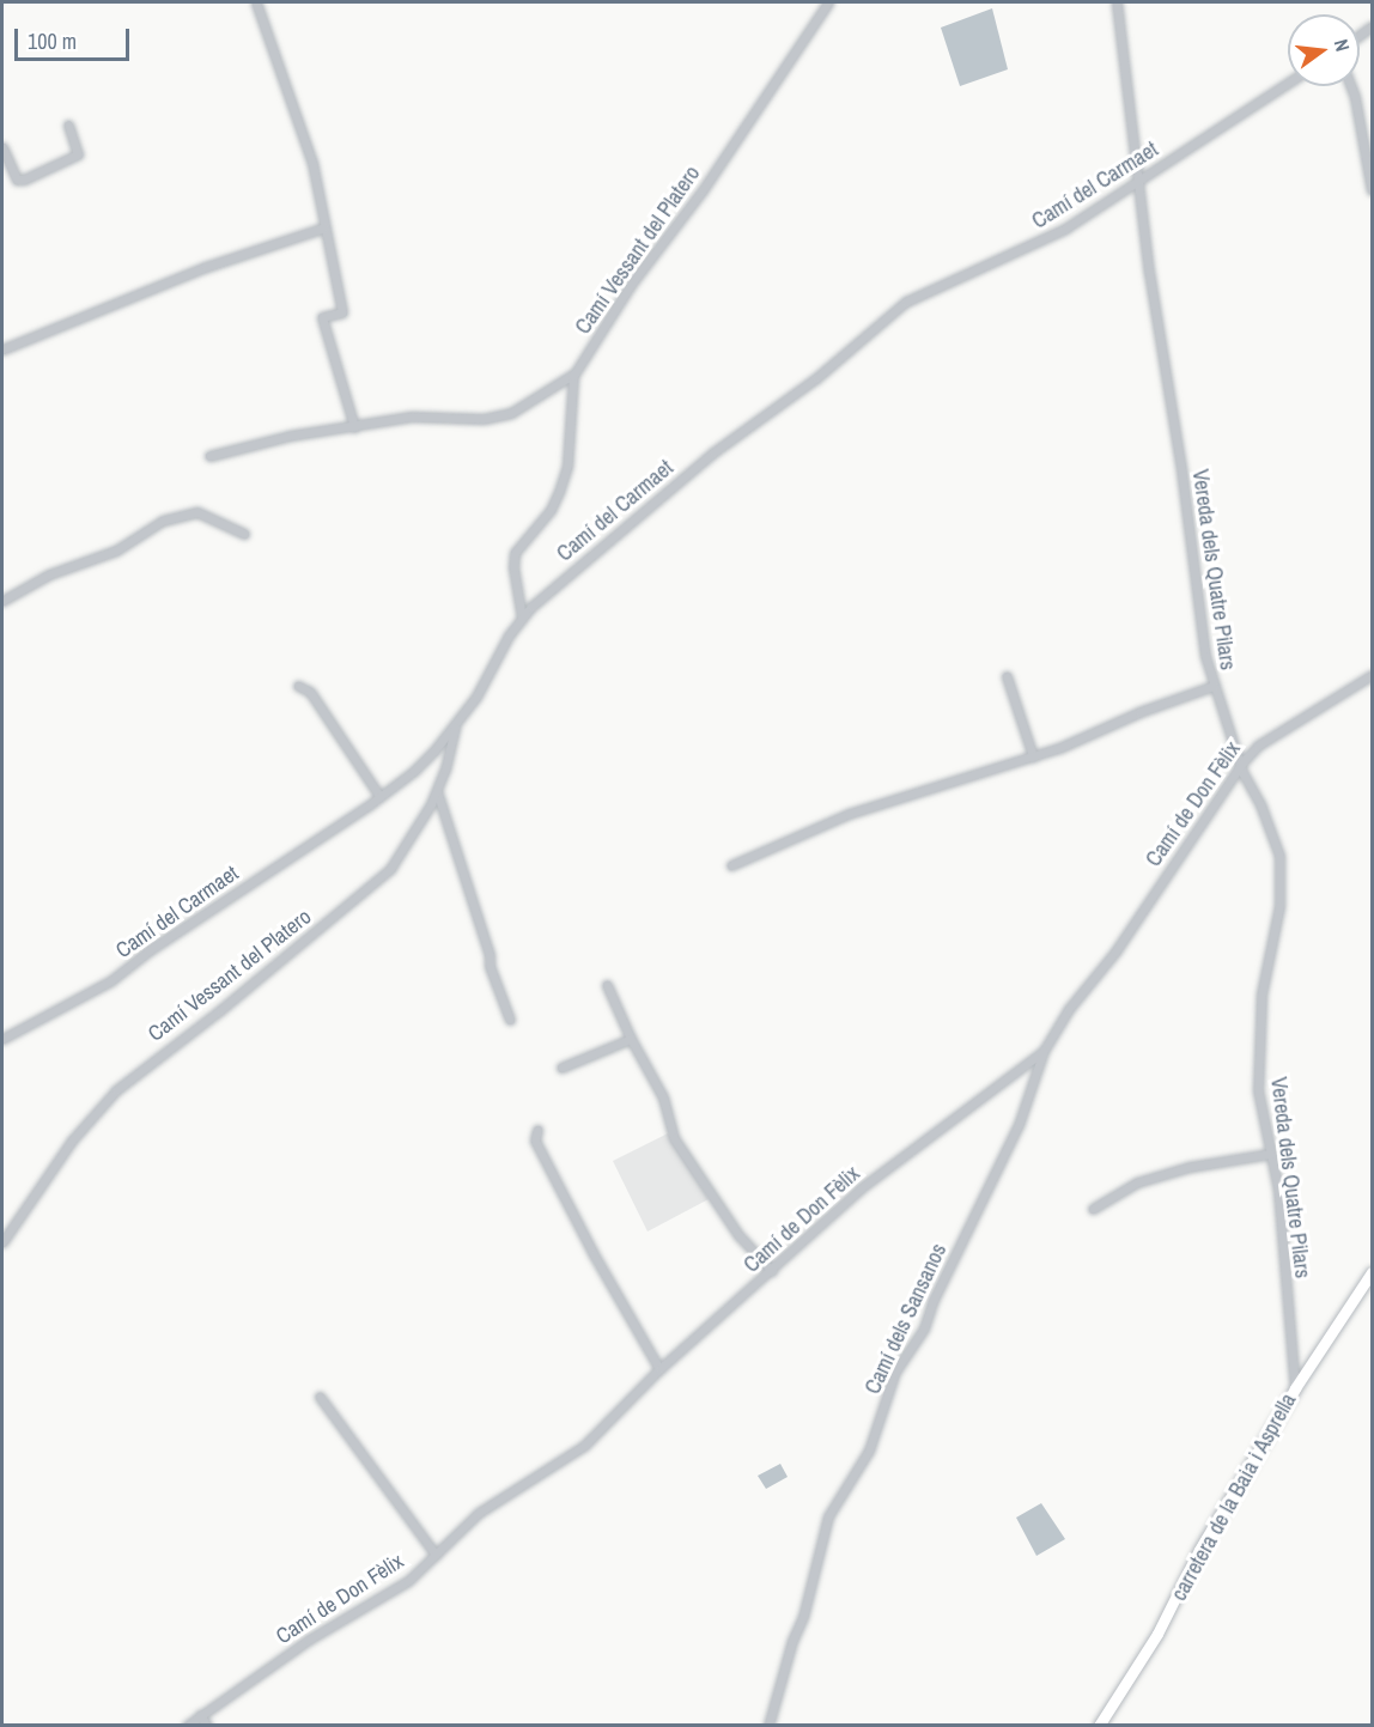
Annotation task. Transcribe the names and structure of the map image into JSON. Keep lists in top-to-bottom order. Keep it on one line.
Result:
{"streets":{"main road":["carretera de la Baia i Asprella"],"street":["Camí del Carmaet","Camí Vessant del Platero","Vereda dels Quatre Pilars","Camí de Don Fèlix","Camí dels Sansanos"]},"crossings":[["Camí del Carmaet","Camí Vessant del Platero"],["Camí del Carmaet","Vereda dels Quatre Pilars"],["Vereda dels Quatre Pilars","Camí de Don Fèlix"],["Vereda dels Quatre Pilars","carretera de la Baia i Asprella"],["Camí de Don Fèlix","Camí dels Sansanos"]],"scale_bar":"100 m","north":"right"}
